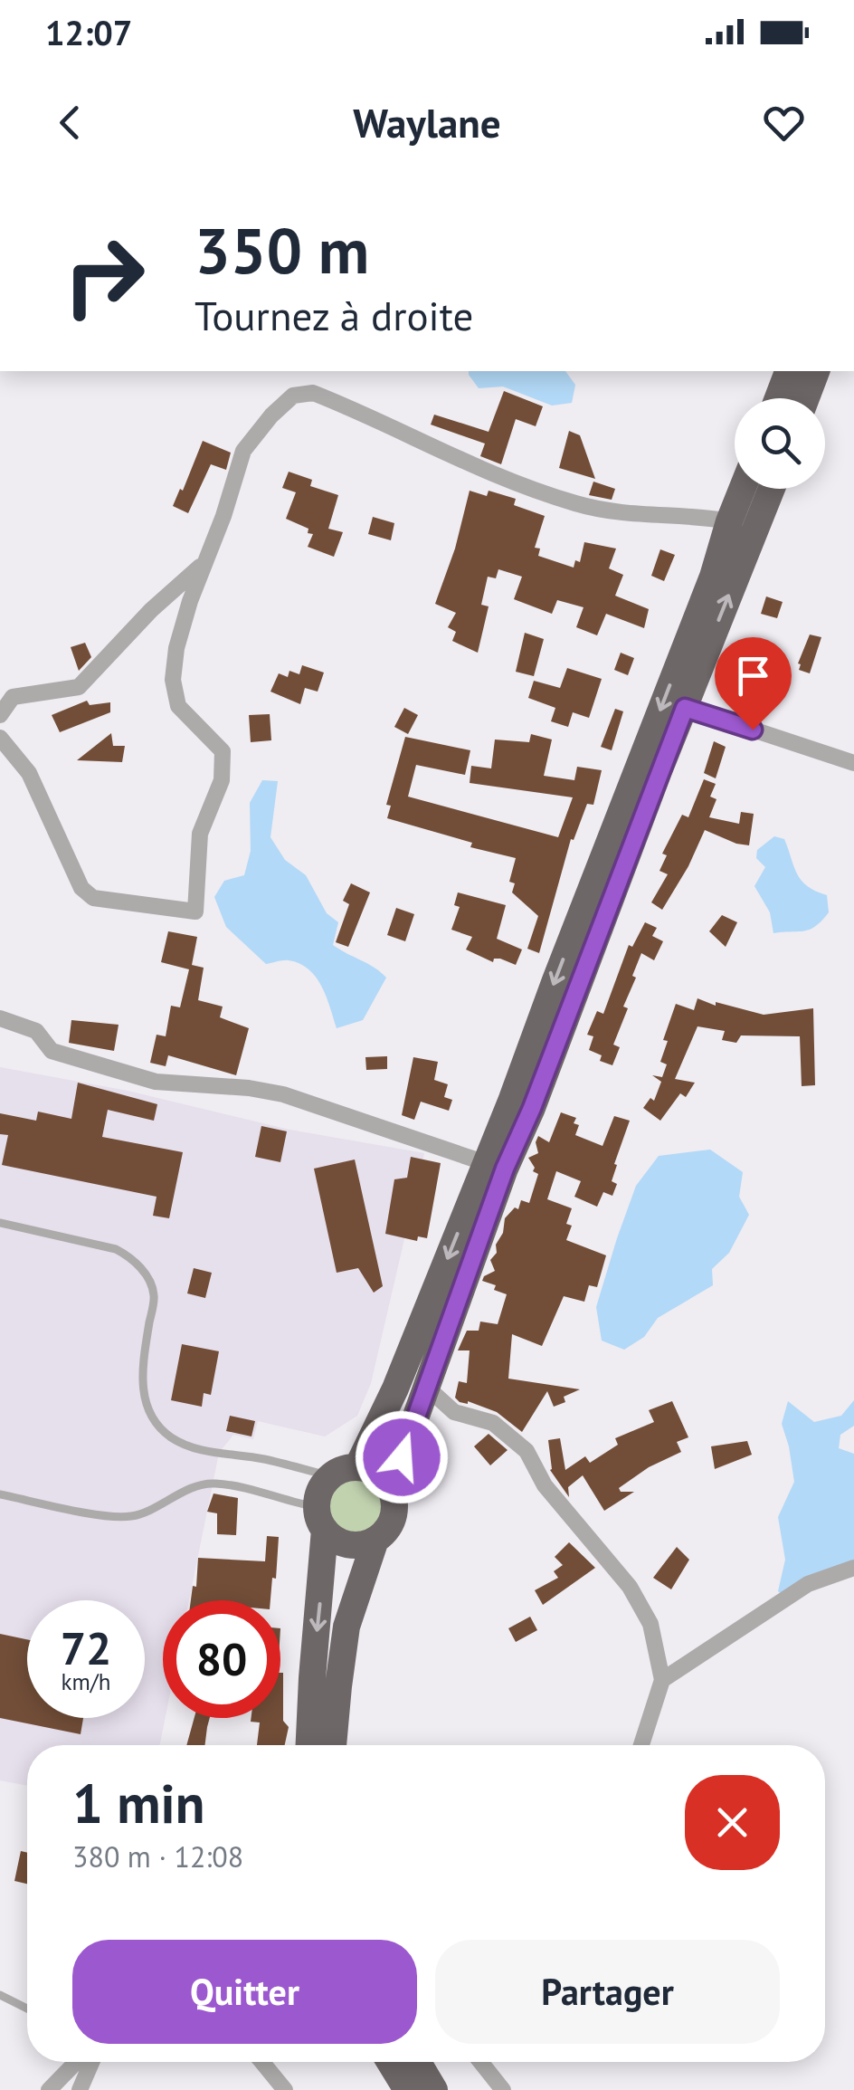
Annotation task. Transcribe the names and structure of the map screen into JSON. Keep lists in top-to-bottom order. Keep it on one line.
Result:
{"page":{"status":"12:07","header":"Waylane","turn":["350 m","Tournez à droite"],"speed":"72 km/h","limit":"80","heading":["1 min","380 m · 12:08"],"buttons":["Quitter","Partager"]}}
